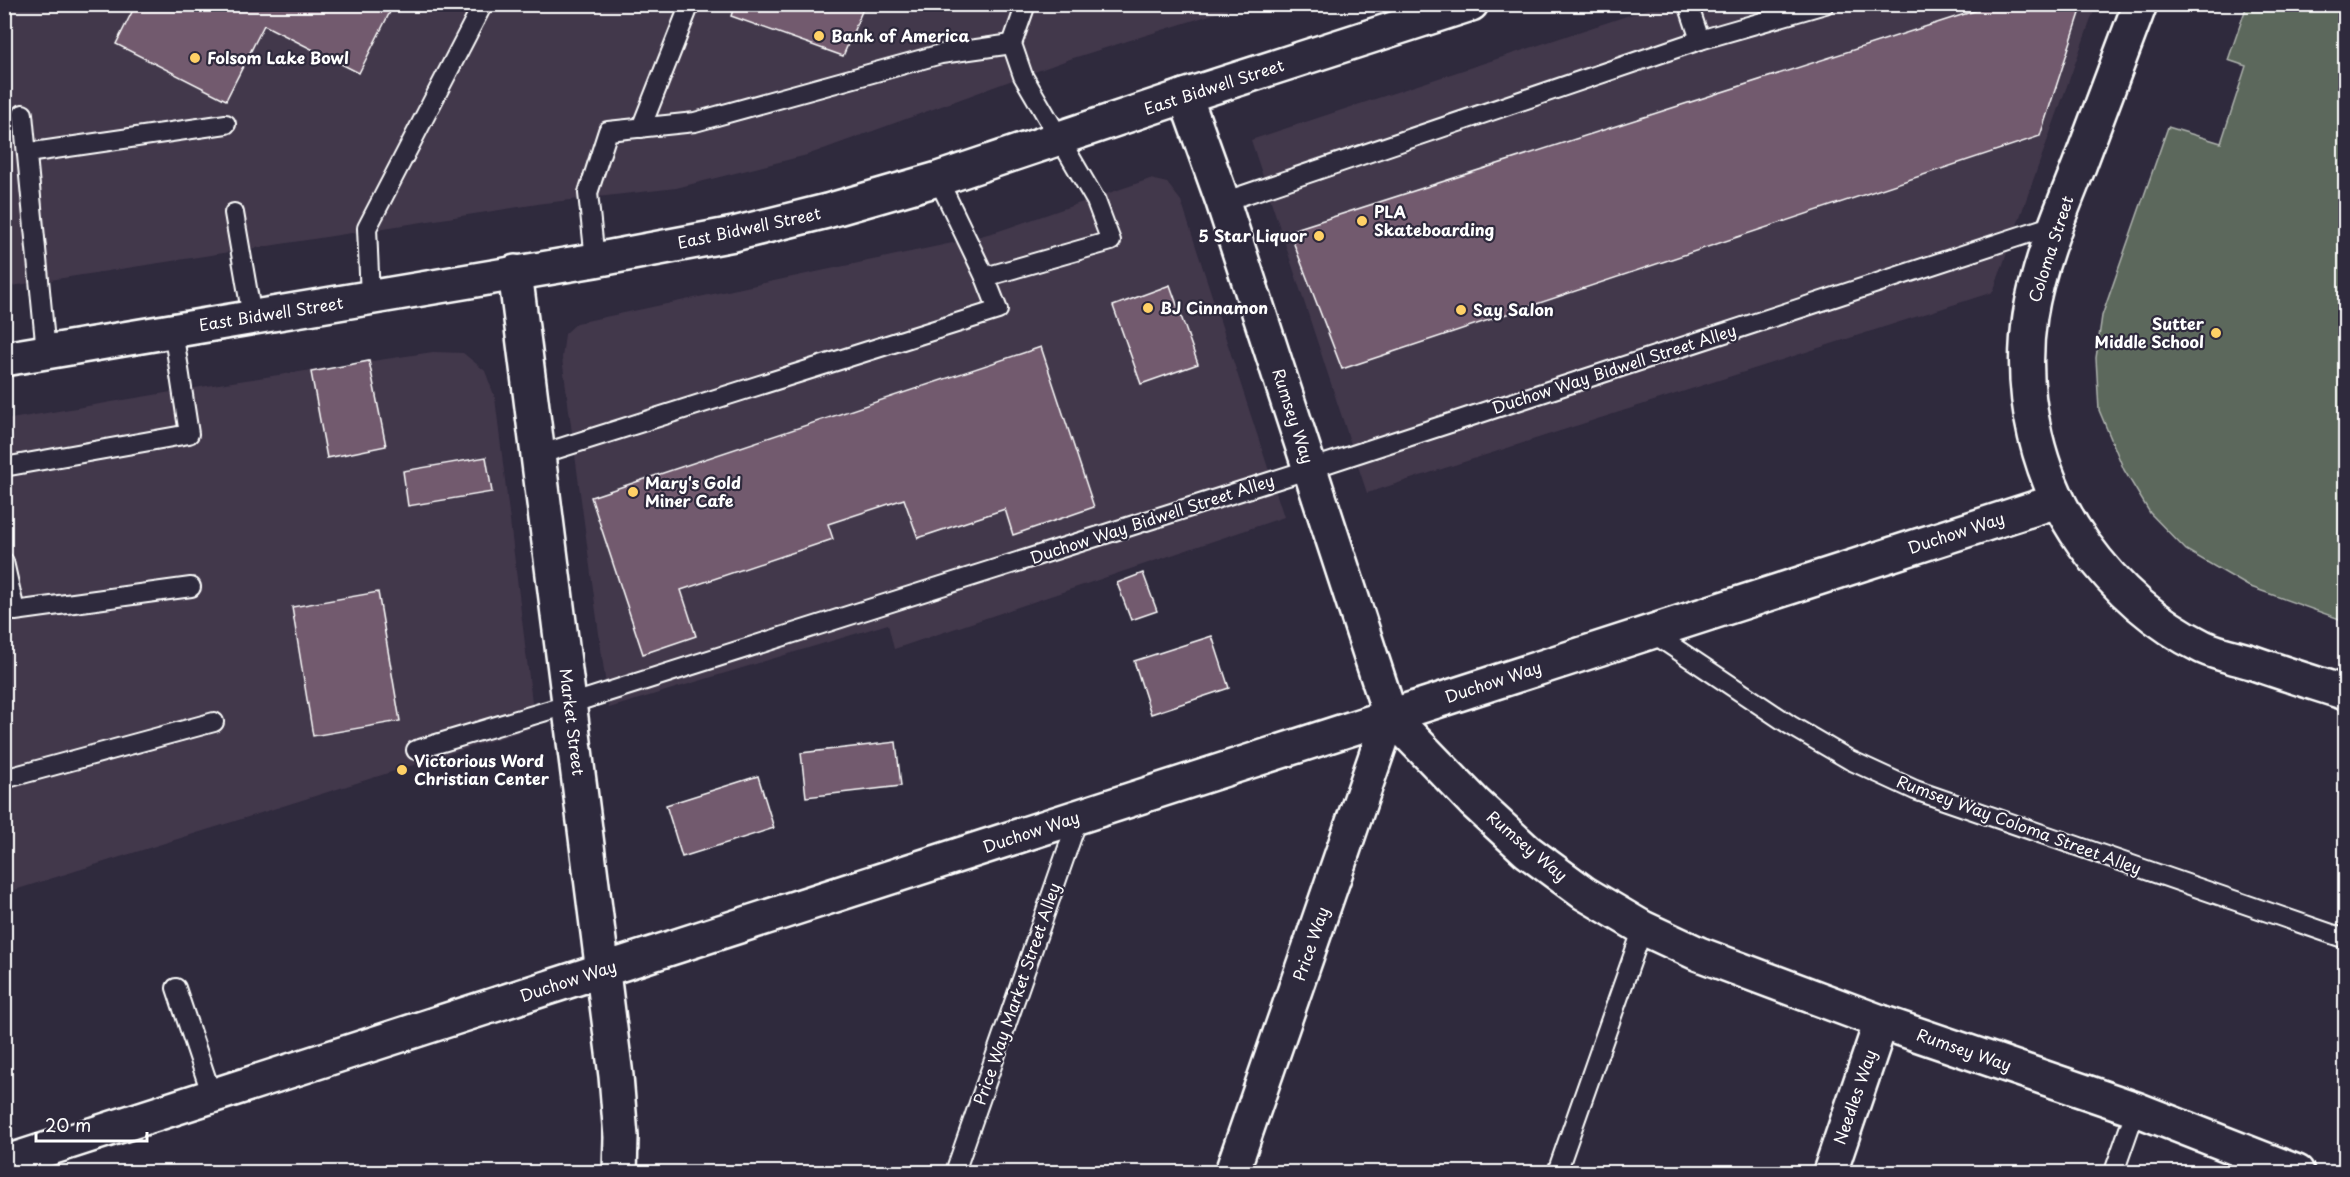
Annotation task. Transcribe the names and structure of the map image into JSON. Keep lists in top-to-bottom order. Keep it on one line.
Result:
{"streets":{"street":["East Bidwell Street","Coloma Street","Rumsey Way","Duchow Way","Market Street","Price Way","Needles Way"],"lane":["Duchow Way Bidwell Street Alley","Rumsey Way Coloma Street Alley","Price Way Market Street Alley"]},"crossings":[["East Bidwell Street","Rumsey Way"],["East Bidwell Street","Market Street"],["Coloma Street","Duchow Way Bidwell Street Alley"],["Coloma Street","Duchow Way"],["Duchow Way Bidwell Street Alley","Rumsey Way"],["Duchow Way Bidwell Street Alley","Market Street"],["Rumsey Way","Duchow Way"],["Rumsey Way","Price Way"],["Rumsey Way","Needles Way"],["Duchow Way","Market Street"],["Duchow Way","Rumsey Way Coloma Street Alley"],["Duchow Way","Price Way"],["Duchow Way","Price Way Market Street Alley"]],"places":["Bank of America","Folsom Lake Bowl","PLA Skateboarding","5 Star Liquor","BJ Cinnamon","Say Salon","Sutter Middle School","Mary's Gold Miner Cafe","Victorious Word Christian Center"],"scale_bar":"20 m"}
